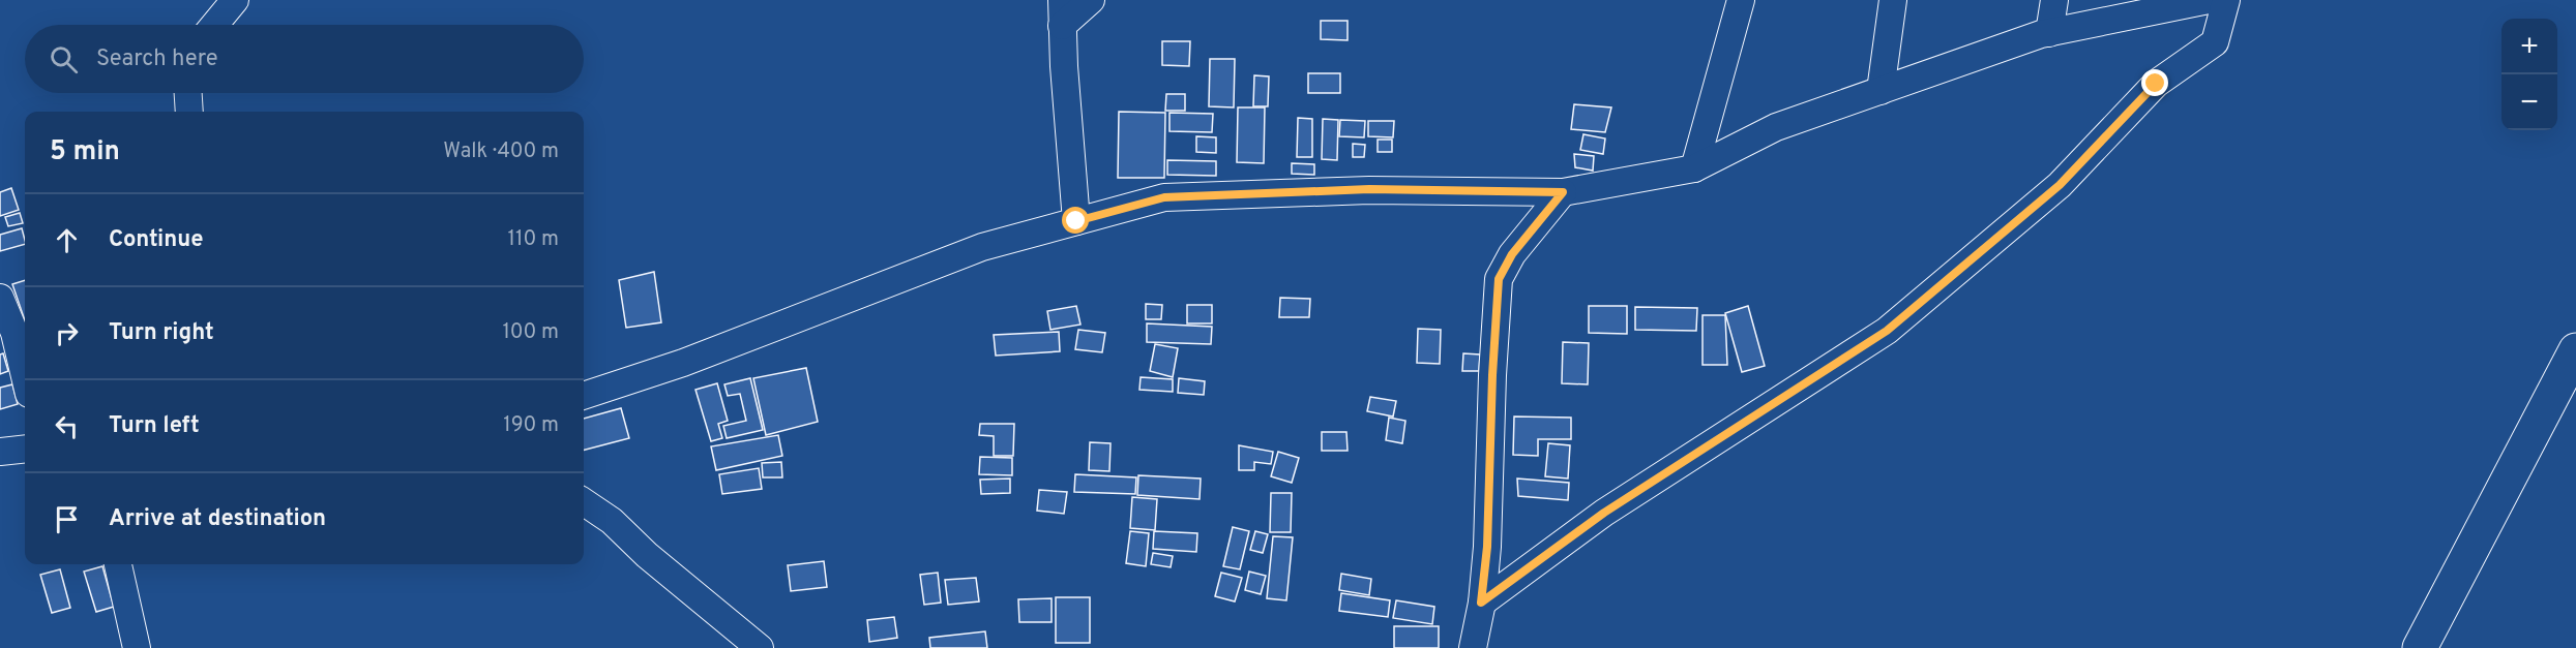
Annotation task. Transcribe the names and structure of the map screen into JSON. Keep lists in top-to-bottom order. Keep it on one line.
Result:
{"page":{"map_buttons":["+","−"],"search":"Search here","heading":["5 min","Walk · 400 m"],"list":[["Continue","110 m"],["Turn right","100 m"],["Turn left","190 m"],"Arrive at destination"]}}
